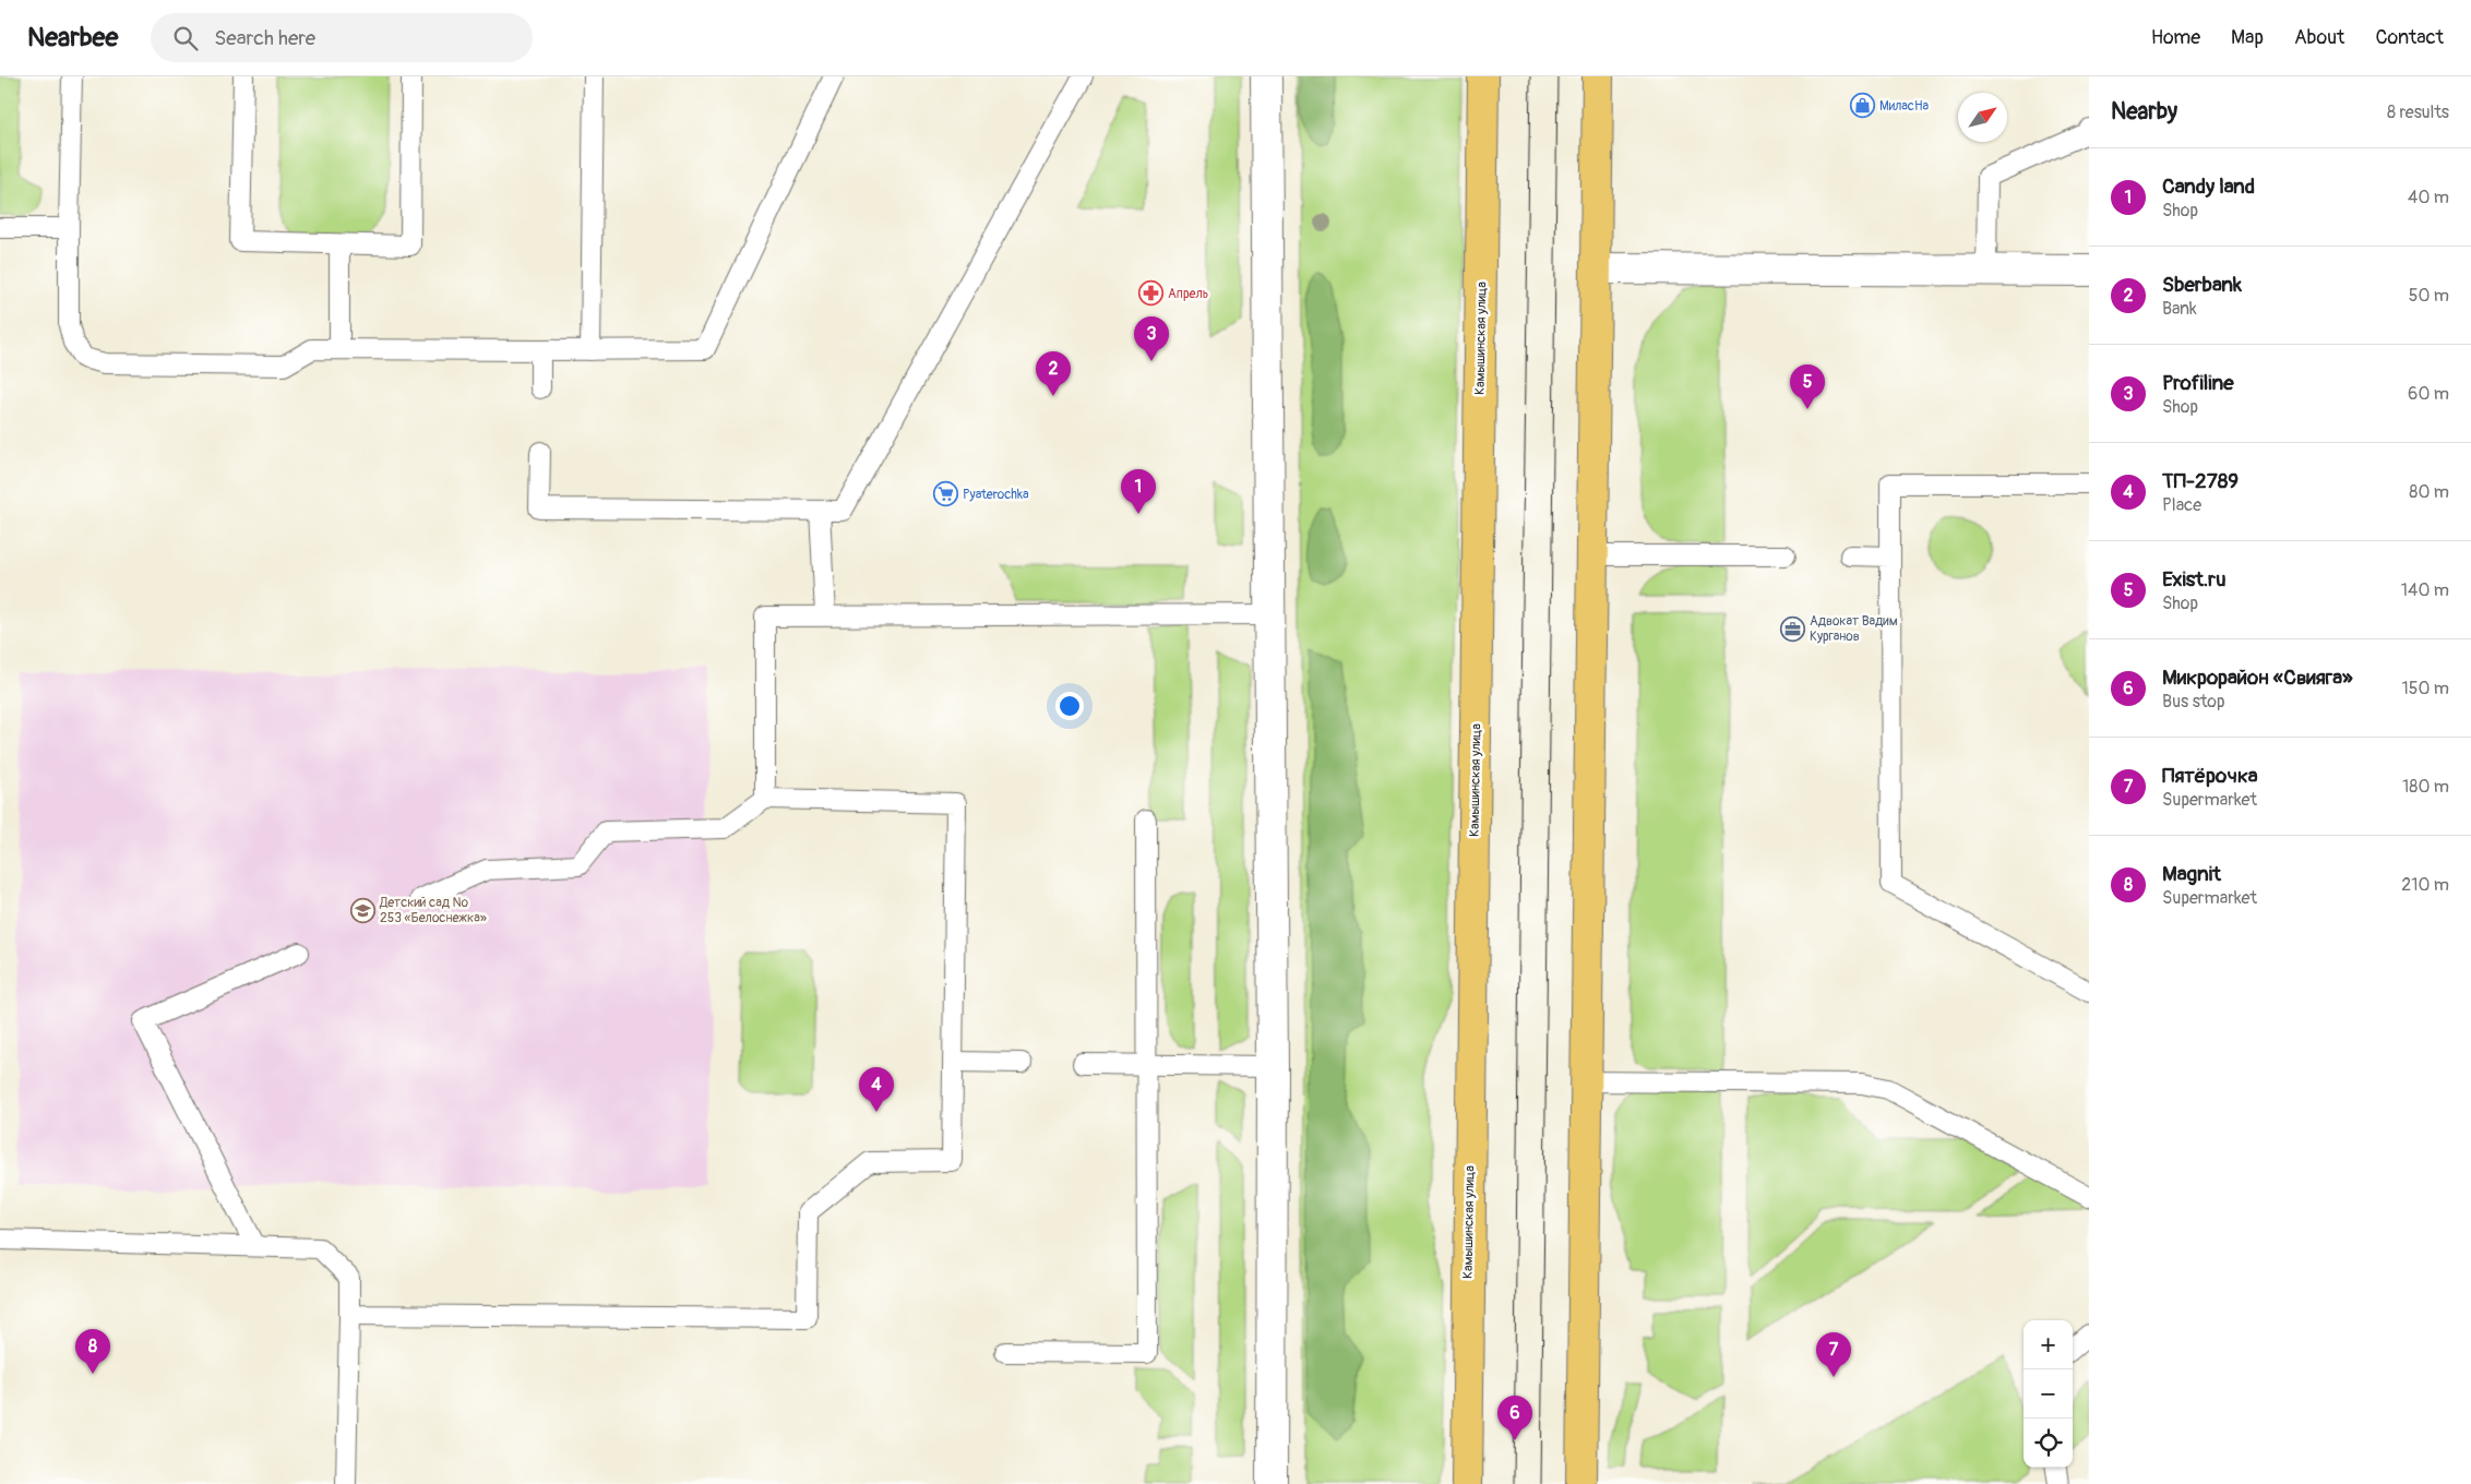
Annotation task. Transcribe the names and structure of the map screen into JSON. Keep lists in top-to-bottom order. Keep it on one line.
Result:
{"streets":{"main road":["Камышинская улица"]},"places":{"shop":["МиласНа"],"pharmacy":["Апрель"],"supermarket":["Pyaterochka"],"office":["Адвокат Вадим Курганов"],"school or university":["Детский сад № 253 «Белоснежка»"]},"north":"top right","page":{"header":"Nearbee","search":"Search here","nav":["Home","Map","About","Contact"],"heading":["Nearby","8 results"],"list":[{"mark":"1","name":"Candy land","note":"Shop","value":"40 m"},{"mark":"2","name":"Sberbank","note":"Bank","value":"50 m"},{"mark":"3","name":"Profiline","note":"Shop","value":"60 m"},{"mark":"4","name":"ТП-2789","note":"Place","value":"80 m"},{"mark":"5","name":"Exist.ru","note":"Shop","value":"140 m"},{"mark":"6","name":"Микрорайон «Свияга»","note":"Bus stop","value":"150 m"},{"mark":"7","name":"Пятёрочка","note":"Supermarket","value":"180 m"},{"mark":"8","name":"Magnit","note":"Supermarket","value":"210 m"}],"pins":["3","2","5","1","4","8","7","6"],"map_buttons":["+","−"]}}
